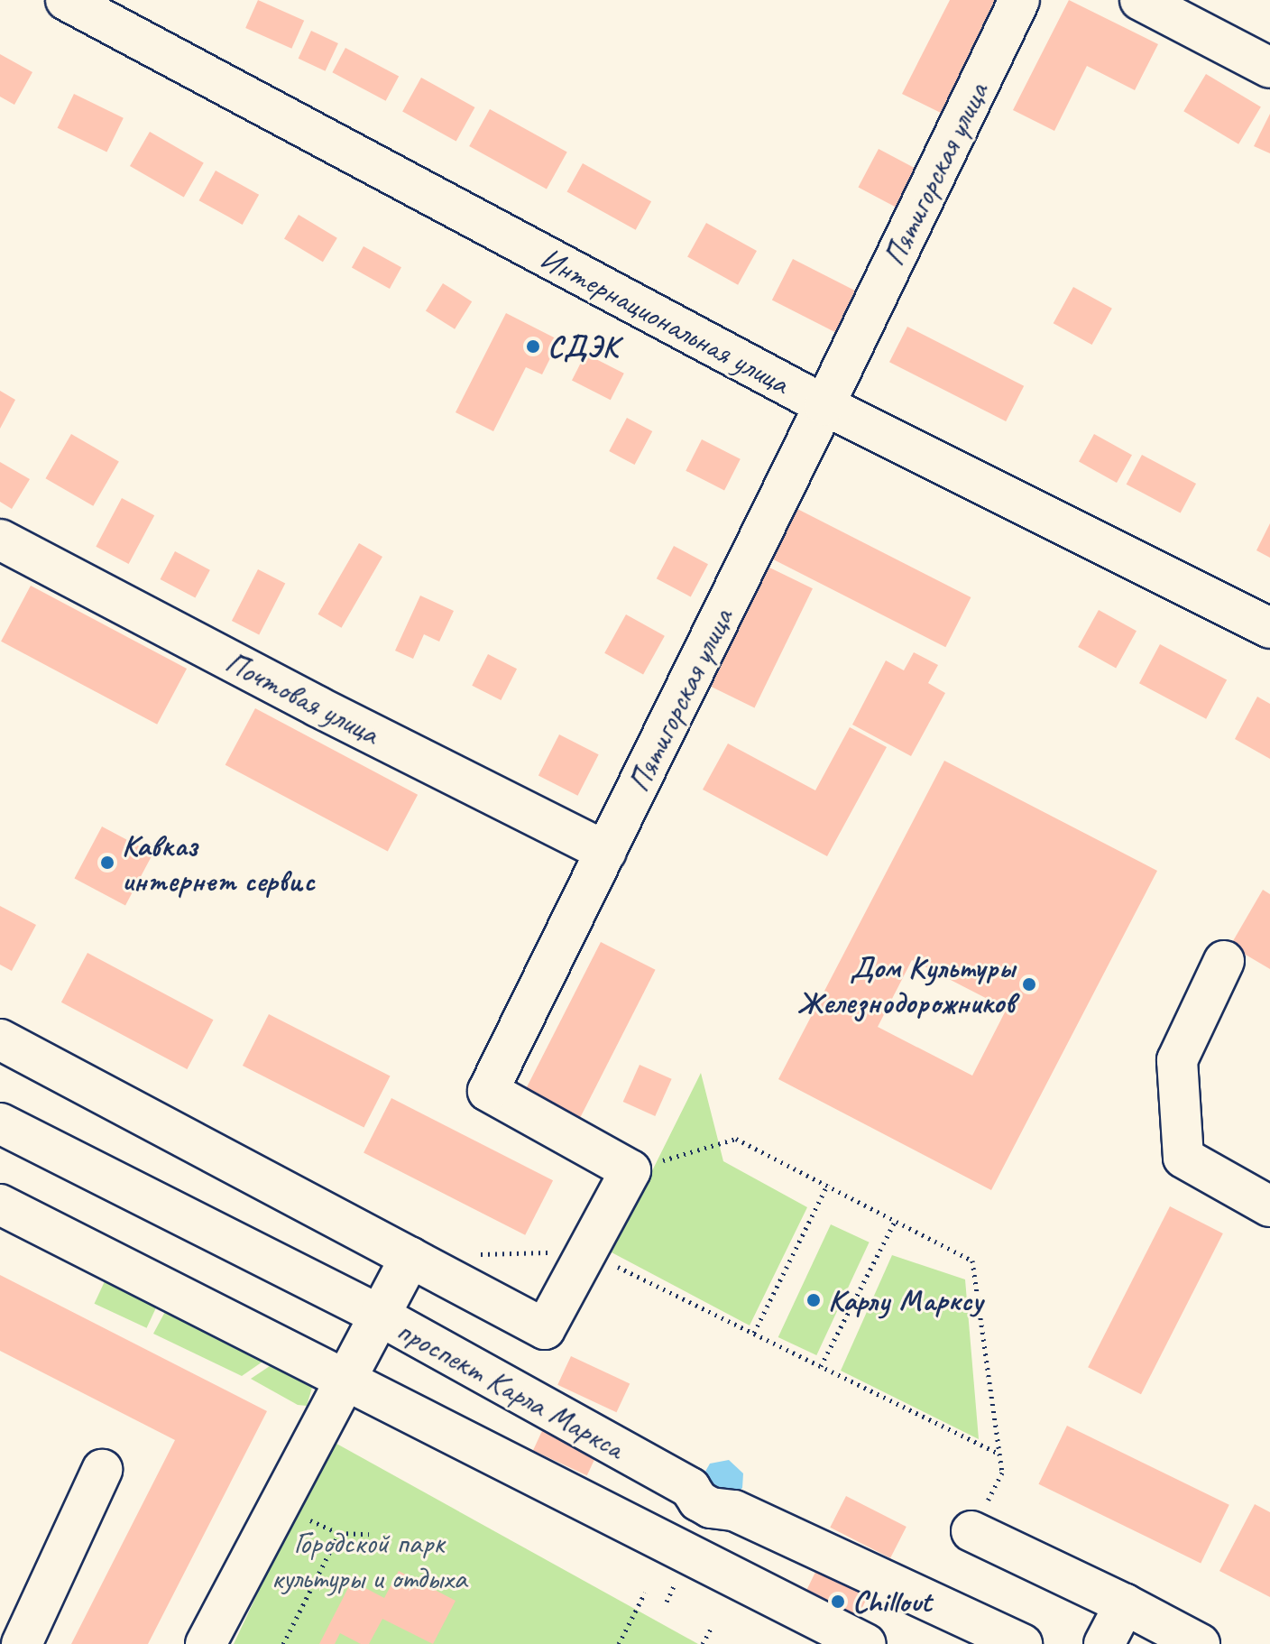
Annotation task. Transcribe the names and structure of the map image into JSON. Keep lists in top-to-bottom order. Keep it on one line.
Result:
{"streets":{"street":["Пятигорская улица","Интернациональная улица","Почтовая улица","проспект Карла Маркса"]},"crossings":[["Пятигорская улица","Интернациональная улица"],["Пятигорская улица","Почтовая улица"]],"parks":["Городской парк культуры и отдыха"],"places":["СДЭК","Кавказ интернет сервис","Дом Культуры Железнодорожников","Карлу Марксу","Chillout"]}
